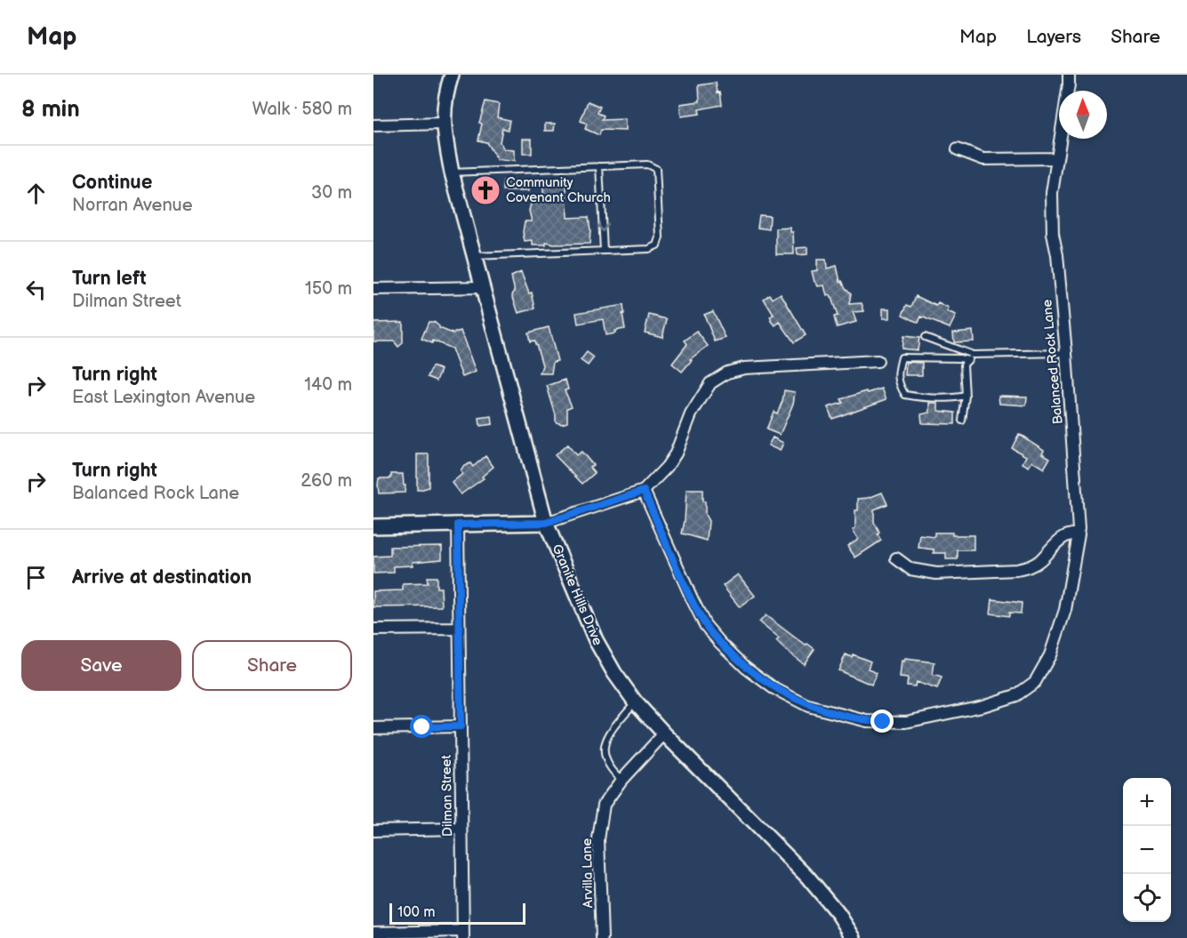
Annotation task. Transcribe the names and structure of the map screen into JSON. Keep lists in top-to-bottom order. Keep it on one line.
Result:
{"streets":{"street":["Balanced Rock Lane","Granite Hills Drive","Dilman Street","Arvilla Lane"]},"crossings":[["Granite Hills Drive","Arvilla Lane"]],"places":{"church":["Community Covenant Church"]},"scale_bar":"100 m","north":"top","page":{"header":"Map","nav":["Map","Layers","Share"],"heading":["8 min","Walk · 580 m"],"list":[["Continue","Norran Avenue","30 m"],["Turn left","Dilman Street","150 m"],["Turn right","East Lexington Avenue","140 m"],["Turn right","Balanced Rock Lane","260 m"],"Arrive at destination"],"buttons":["Save","Share"],"map_buttons":["+","−"],"scale":"100 m"}}
